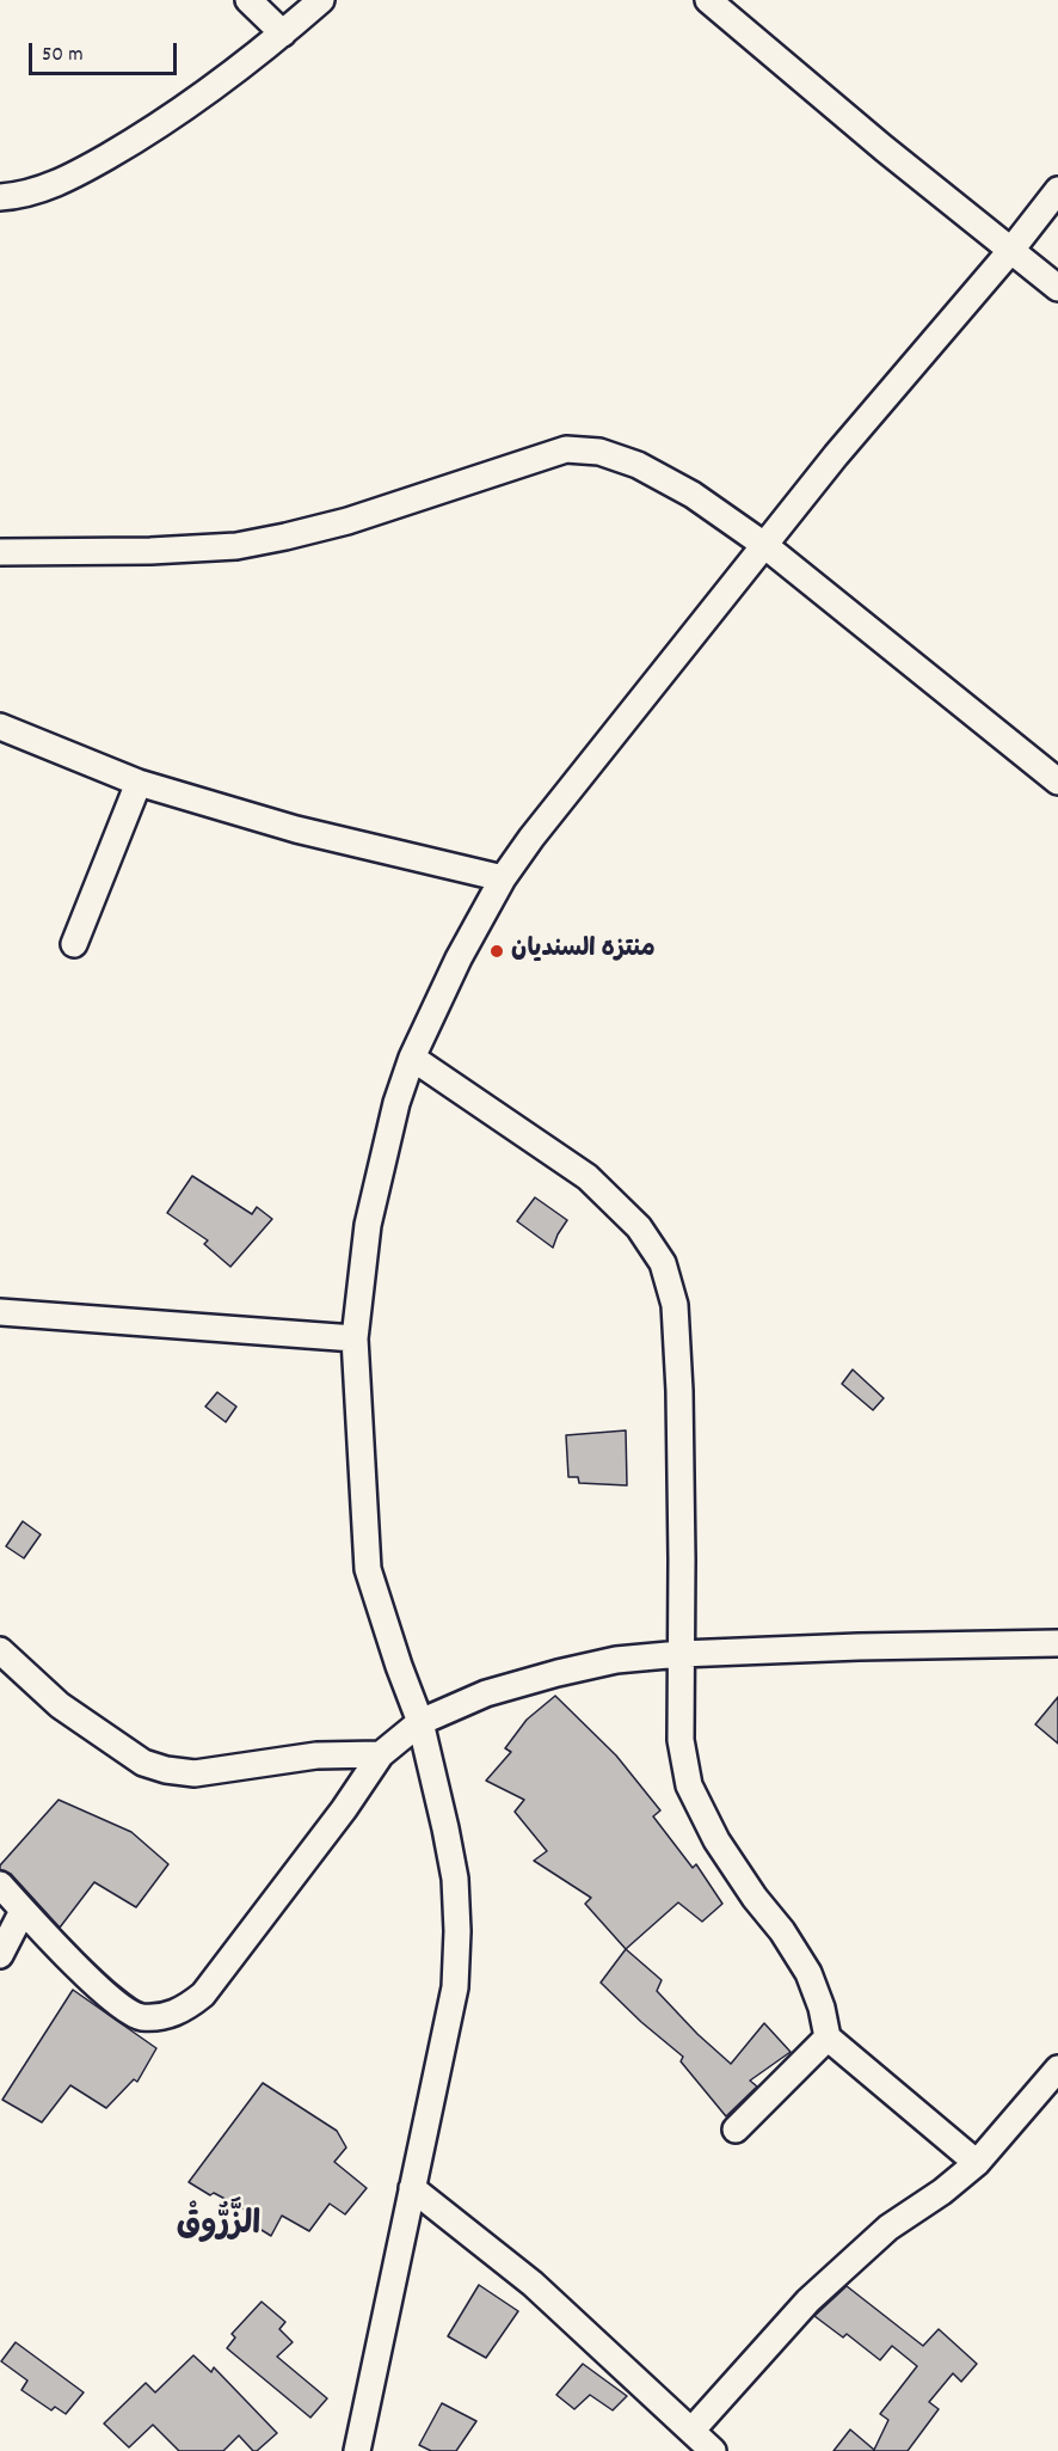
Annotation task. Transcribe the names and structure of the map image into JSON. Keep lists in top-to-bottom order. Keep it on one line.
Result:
{"districts":["الزَّرُّوقْ"],"places":["منتزه السنديان"],"scale_bar":"50 m"}
